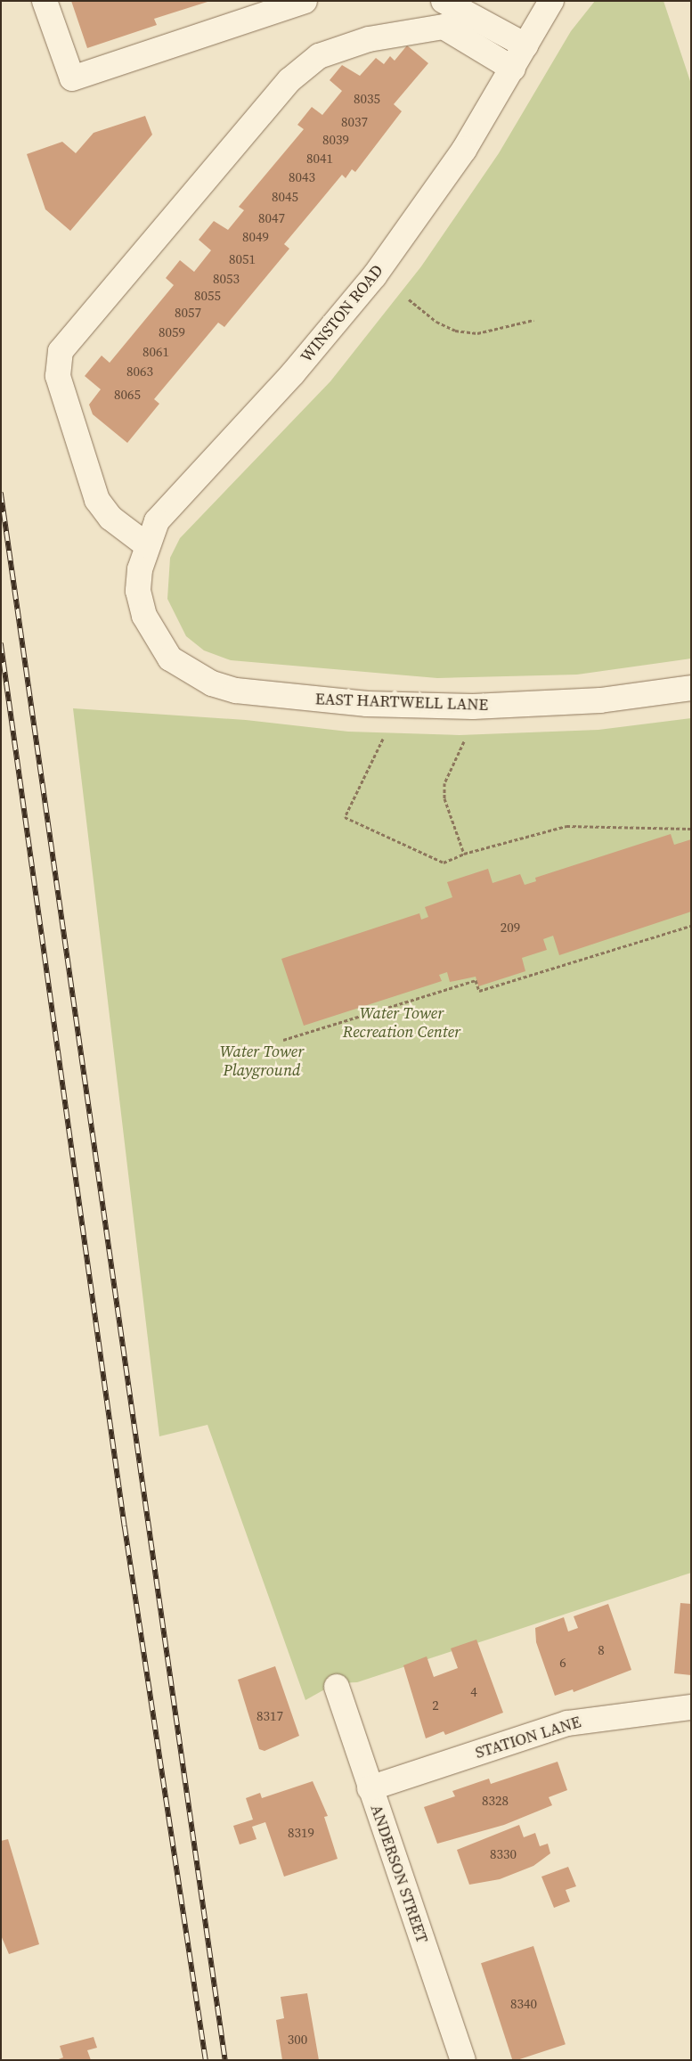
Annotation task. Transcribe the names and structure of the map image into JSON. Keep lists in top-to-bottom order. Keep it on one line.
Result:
{"streets":{"street":["WINSTON ROAD","EAST HARTWELL LANE","STATION LANE","ANDERSON STREET"]},"crossings":[["WINSTON ROAD","EAST HARTWELL LANE"],["STATION LANE","ANDERSON STREET"]],"parks":["Water Tower Recreation Center","Water Tower Playground"],"house_numbers":["8035","8037","8039","8041","8043","8045","8047","8049","8051","8053","8055","8057","8059","8061","8063","8065","209","8","6","4","2","8317","8328","8319","8330","8340","300"]}
